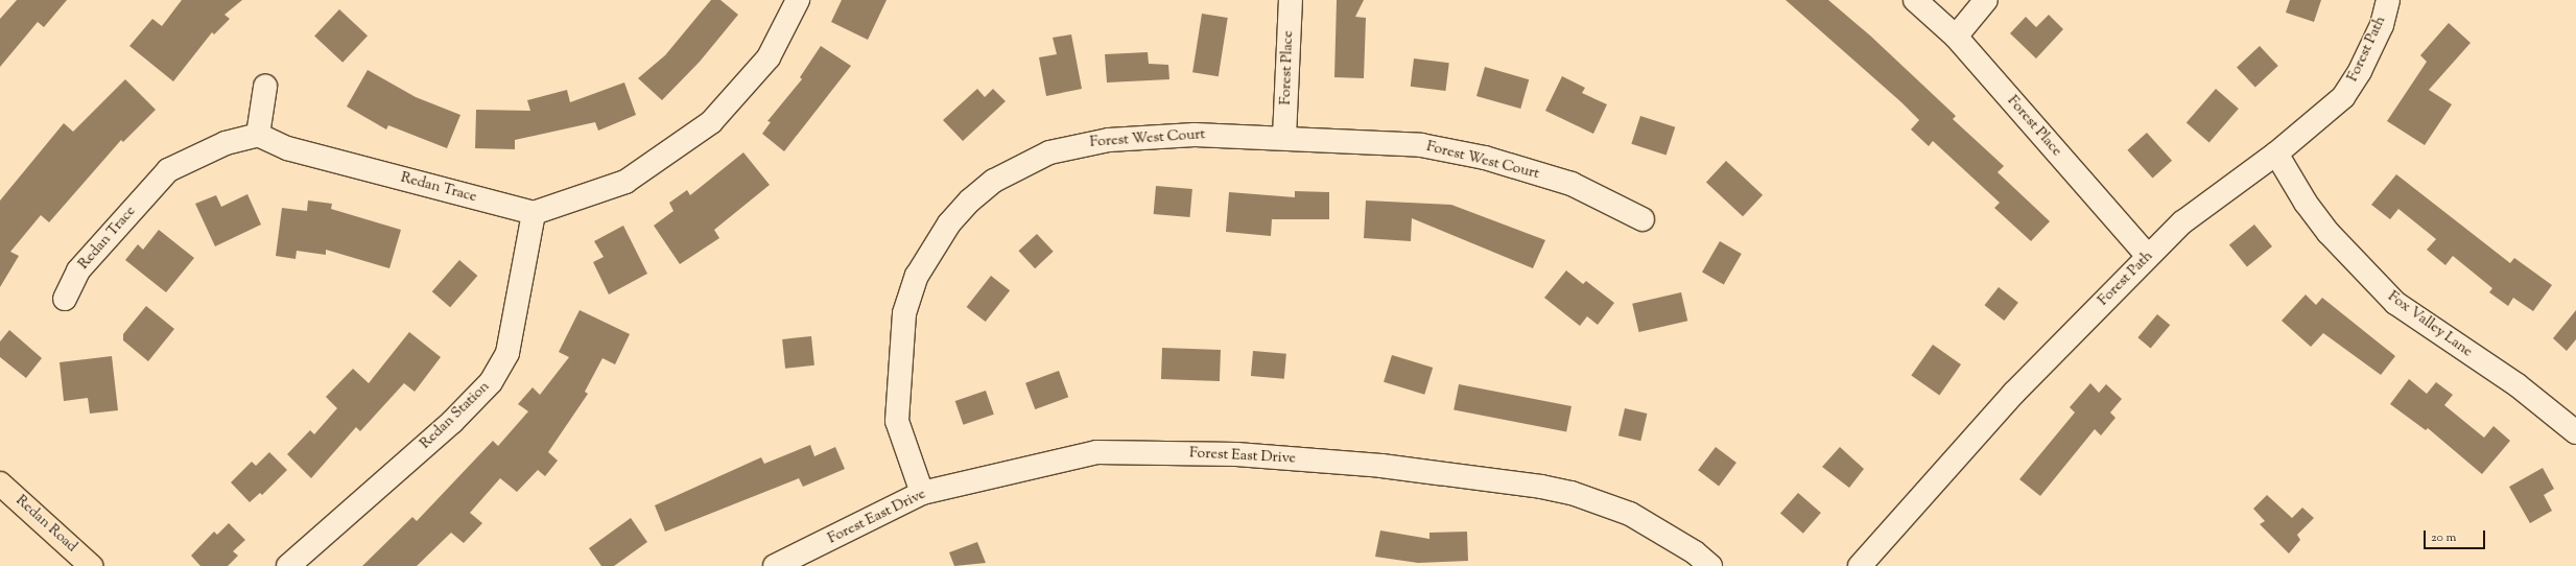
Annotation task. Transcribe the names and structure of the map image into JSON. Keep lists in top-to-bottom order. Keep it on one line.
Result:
{"streets":{"main road":["Redan Road"],"street":["Forest Path","Forest Place","Forest West Court","Redan Trace","Fox Valley Lane","Redan Station","Forest East Drive"]},"crossings":[["Forest Path","Forest Place"],["Forest Path","Fox Valley Lane"],["Forest Place","Forest West Court"],["Forest West Court","Forest East Drive"],["Redan Trace","Redan Station"]],"scale_bar":"20 m"}
